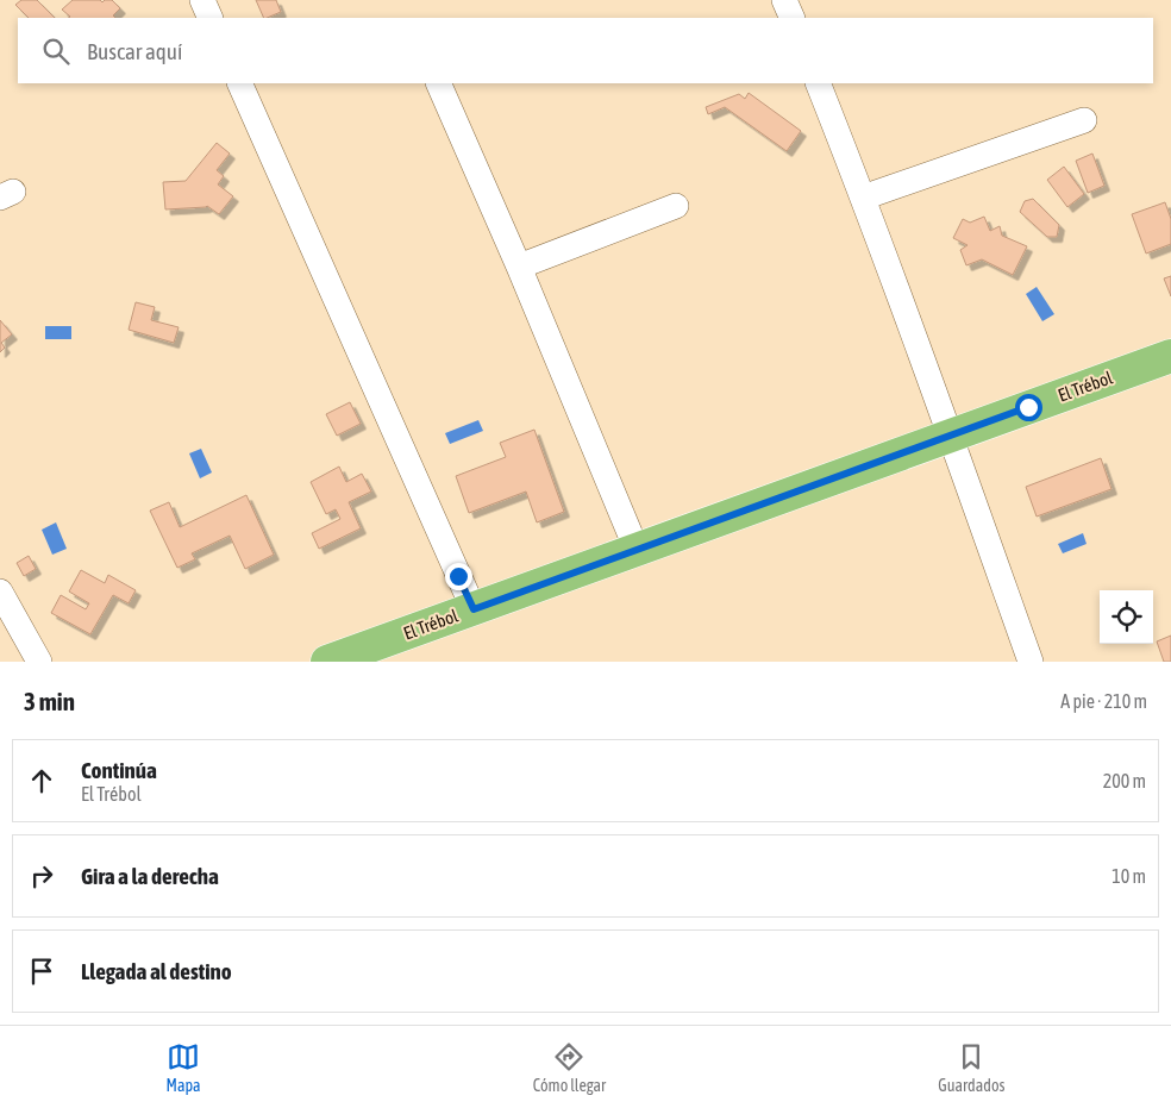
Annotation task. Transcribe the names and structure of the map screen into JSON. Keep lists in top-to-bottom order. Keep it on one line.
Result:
{"streets":{"main road":["El Trébol"]},"page":{"search":"Buscar aquí","heading":["3 min","A pie · 210 m"],"list":[["Continúa","El Trébol","200 m"],["Gira a la derecha","10 m"],"Llegada al destino"],"nav":["Mapa","Cómo llegar","Guardados"]}}
